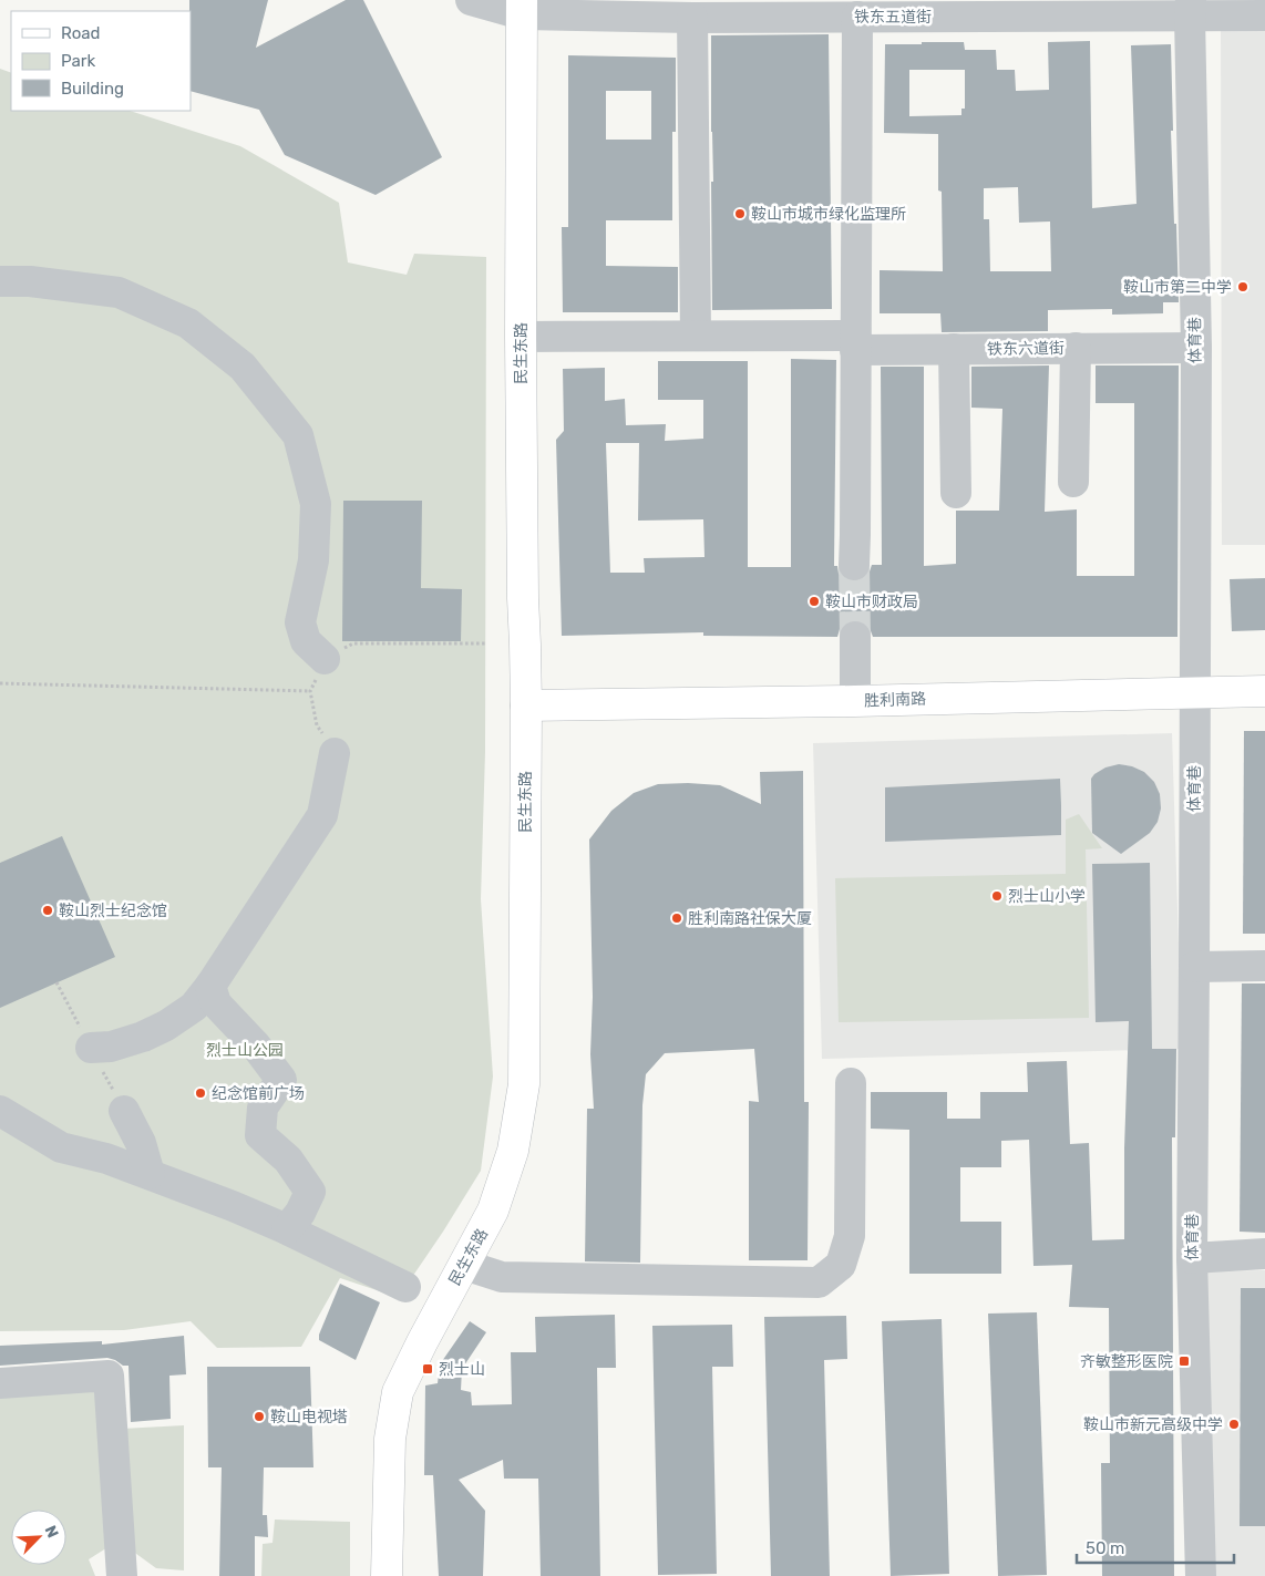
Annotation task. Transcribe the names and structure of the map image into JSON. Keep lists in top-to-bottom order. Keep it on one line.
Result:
{"streets":{"main road":["民生东路","胜利南路"],"street":["铁东五道街","体育巷","铁东六道街"]},"crossings":[["铁东五道街","体育巷"],["铁东五道街","民生东路"],["体育巷","铁东六道街"],["体育巷","胜利南路"],["铁东六道街","民生东路"],["民生东路","胜利南路"]],"parks":["烈士山公园"],"places":{"other":["鞍山市城市绿化监理所","鞍山市第二中学","鞍山市财政局","烈士山小学","鞍山烈士纪念馆","胜利南路社保大厦","纪念馆前广场","鞍山电视塔","鞍山市新元高级中学"],"transit":["齐敏整形医院","烈士山"]},"legend":["Road","Park","Building"],"scale_bar":"50 m","north":"top right"}
